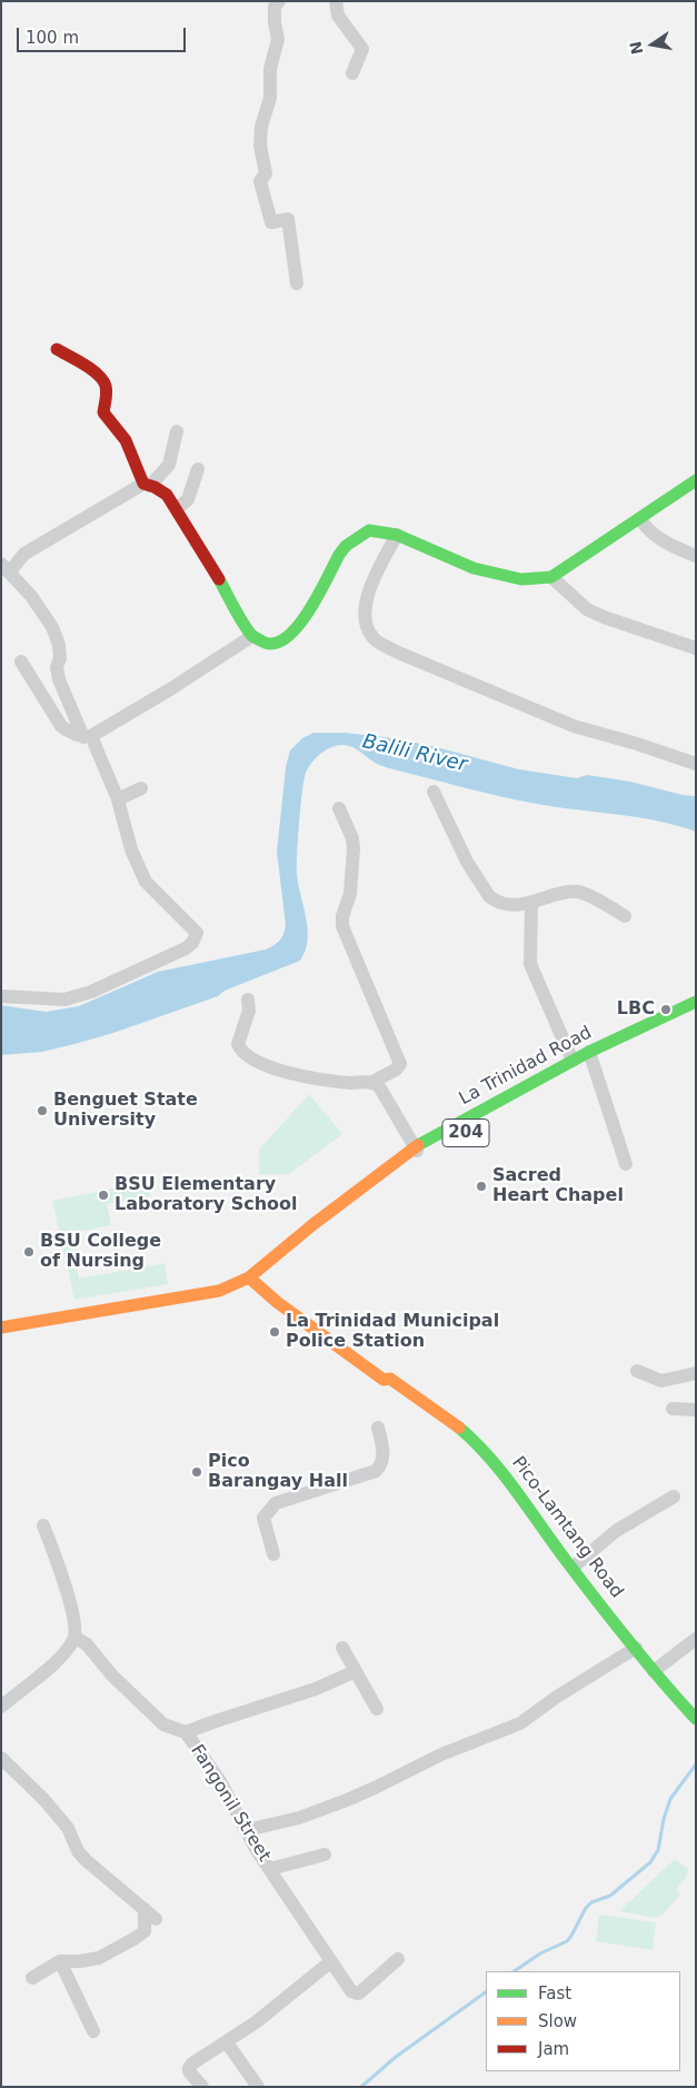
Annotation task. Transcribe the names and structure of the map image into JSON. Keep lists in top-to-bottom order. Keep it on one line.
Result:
{"streets":{"main road":["La Trinidad Road","204","Pico-Lamtang Road"],"street":["Fangonil Street"]},"crossings":[["La Trinidad Road","204"],["La Trinidad Road","Pico-Lamtang Road"],["204","Pico-Lamtang Road"]],"water":["Balili River"],"places":["LBC","Benguet State University","Sacred Heart Chapel","BSU Elementary Laboratory School","BSU College of Nursing","La Trinidad Municipal Police Station","Pico Barangay Hall"],"legend":["Fast","Slow","Jam"],"scale_bar":"100 m","north":"left"}
